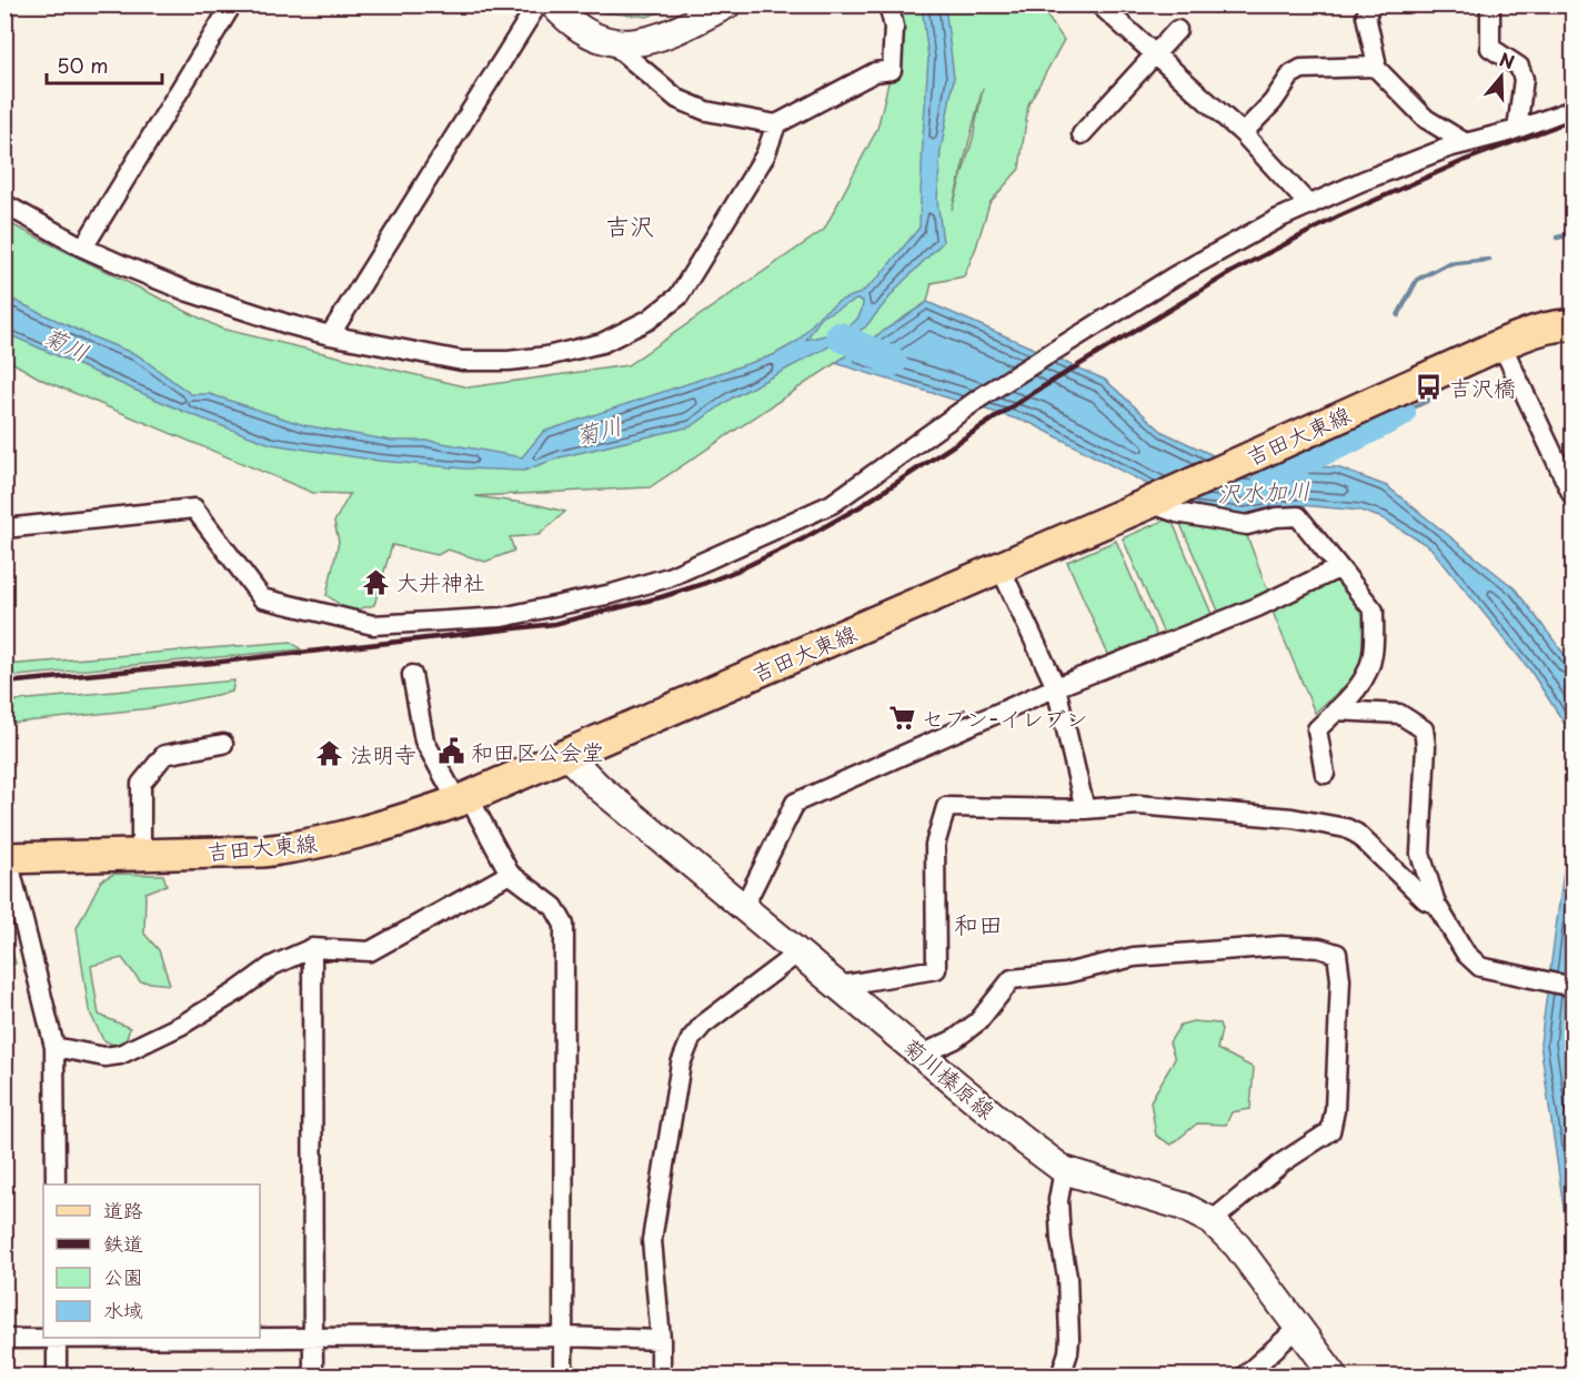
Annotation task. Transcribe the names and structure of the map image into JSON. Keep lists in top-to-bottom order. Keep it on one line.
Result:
{"streets":{"main road":["吉田大東線","菊川榛原線"]},"crossings":[["吉田大東線","菊川榛原線"]],"districts":["吉沢","和田"],"water":["菊川","沢水加川"],"places":{"bus stop":["吉沢橋"],"temple":["大井神社","法明寺"],"supermarket":["セブン-イレブン"],"public building":["和田区公会堂"]},"legend":["道路","鉄道","公園","水域"],"scale_bar":"50 m","north":"top"}
